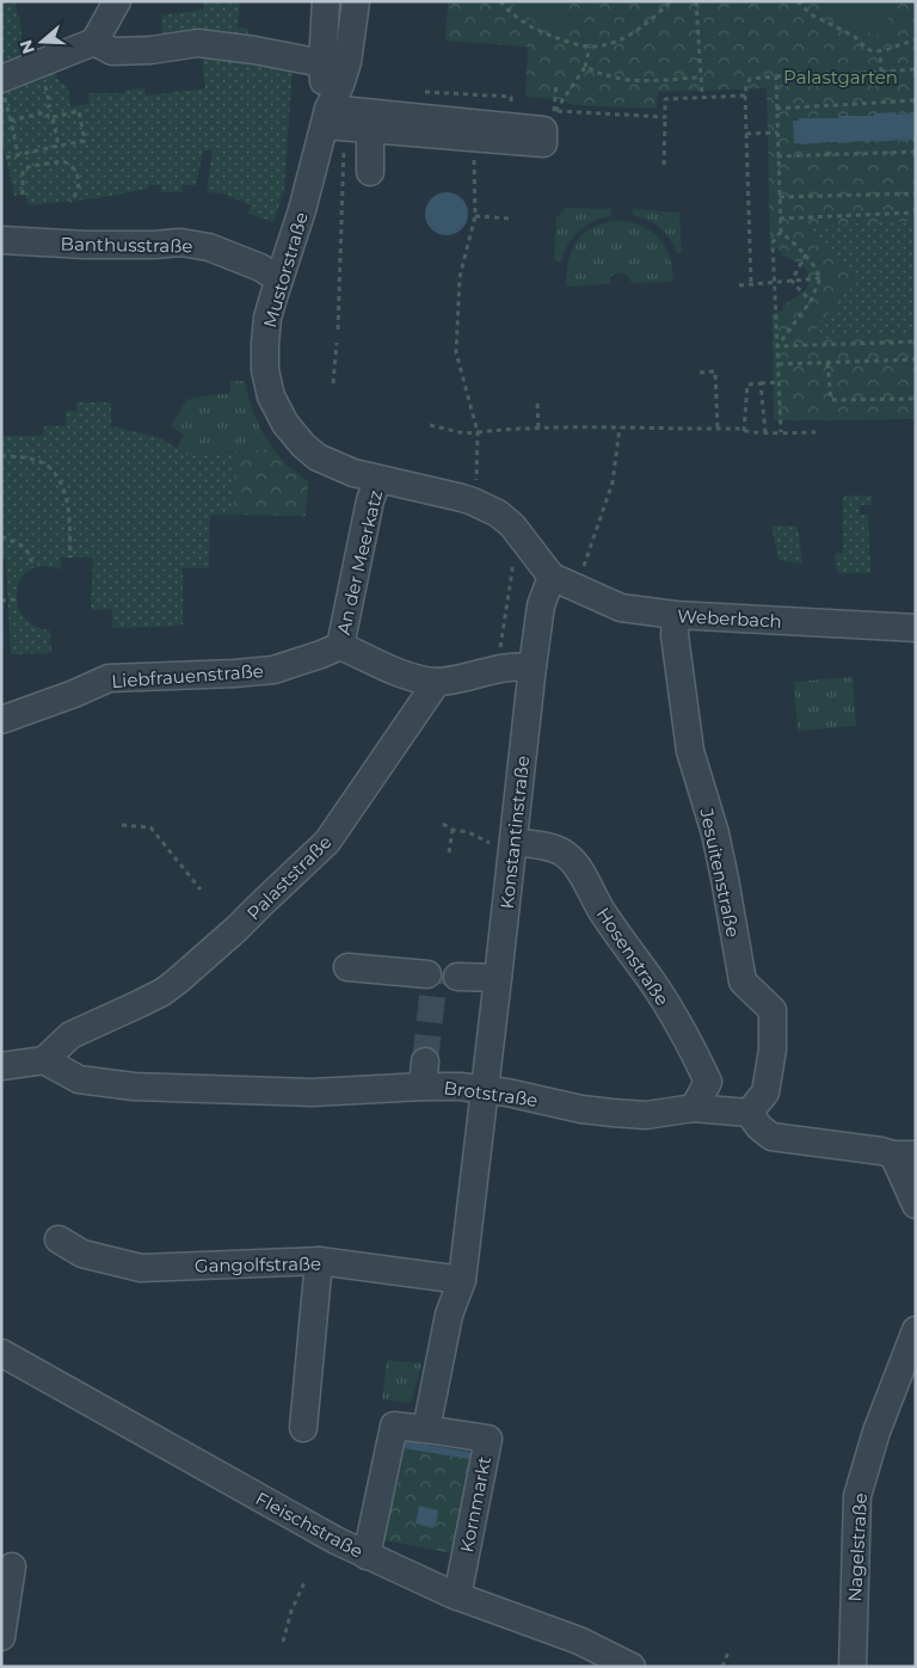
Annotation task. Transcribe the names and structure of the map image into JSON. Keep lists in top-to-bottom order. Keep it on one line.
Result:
{"streets":{"street":["Banthusstraße","Mustorstraße","An der Meerkatz","Weberbach","Liebfrauenstraße","Konstantinstraße","Jesuitenstraße","Palaststraße","Hosenstraße","Brotstraße","Gangolfstraße","Kornmarkt","Fleischstraße","Nagelstraße"]},"crossings":[["Banthusstraße","Mustorstraße"],["Mustorstraße","An der Meerkatz"],["Mustorstraße","Weberbach"],["Mustorstraße","Liebfrauenstraße"],["Mustorstraße","Konstantinstraße"],["Mustorstraße","Palaststraße"],["An der Meerkatz","Weberbach"],["An der Meerkatz","Liebfrauenstraße"],["An der Meerkatz","Konstantinstraße"],["An der Meerkatz","Palaststraße"],["Weberbach","Liebfrauenstraße"],["Weberbach","Konstantinstraße"],["Weberbach","Jesuitenstraße"],["Weberbach","Palaststraße"],["Liebfrauenstraße","Konstantinstraße"],["Liebfrauenstraße","Palaststraße"],["Konstantinstraße","Palaststraße"],["Konstantinstraße","Hosenstraße"],["Konstantinstraße","Brotstraße"],["Konstantinstraße","Gangolfstraße"],["Konstantinstraße","Kornmarkt"],["Jesuitenstraße","Brotstraße"],["Palaststraße","Brotstraße"],["Hosenstraße","Brotstraße"],["Kornmarkt","Fleischstraße"]],"parks":["Palastgarten"],"north":"left"}
